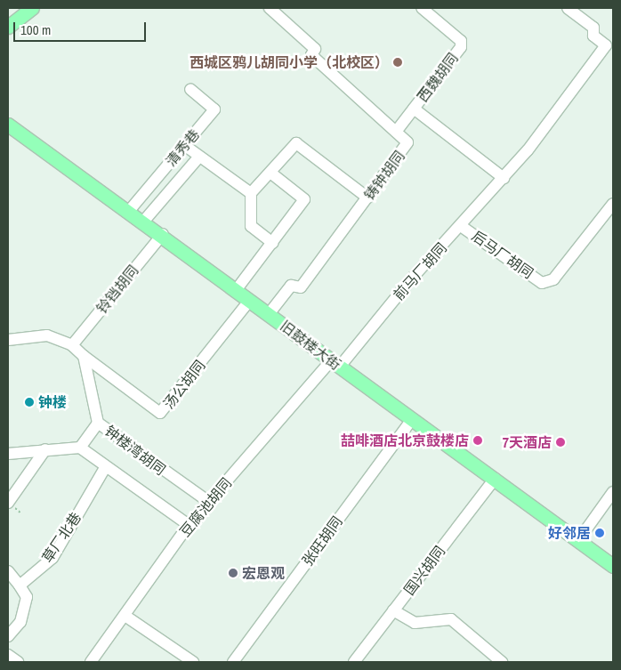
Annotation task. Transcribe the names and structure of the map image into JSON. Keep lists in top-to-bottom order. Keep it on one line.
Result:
{"streets":{"main road":["旧鼓楼大街"],"street":["西魏胡同","清秀巷","铸钟胡同","后马厂胡同","前马厂胡同","铃铛胡同","汤公胡同","钟楼湾胡同","豆腐池胡同","草厂北巷","张旺胡同","国兴胡同"]},"crossings":[["西魏胡同","铸钟胡同"],["清秀巷","旧鼓楼大街"],["铸钟胡同","旧鼓楼大街"],["后马厂胡同","前马厂胡同"],["前马厂胡同","旧鼓楼大街"],["前马厂胡同","豆腐池胡同"],["铃铛胡同","旧鼓楼大街"],["旧鼓楼大街","汤公胡同"],["旧鼓楼大街","豆腐池胡同"],["旧鼓楼大街","张旺胡同"],["旧鼓楼大街","国兴胡同"],["汤公胡同","钟楼湾胡同"],["钟楼湾胡同","豆腐池胡同"]],"places":["西城区鸦儿胡同小学（北校区）","钟楼","喆啡酒店北京鼓楼店","7天酒店","好邻居","宏恩观"],"scale_bar":"100 m"}
